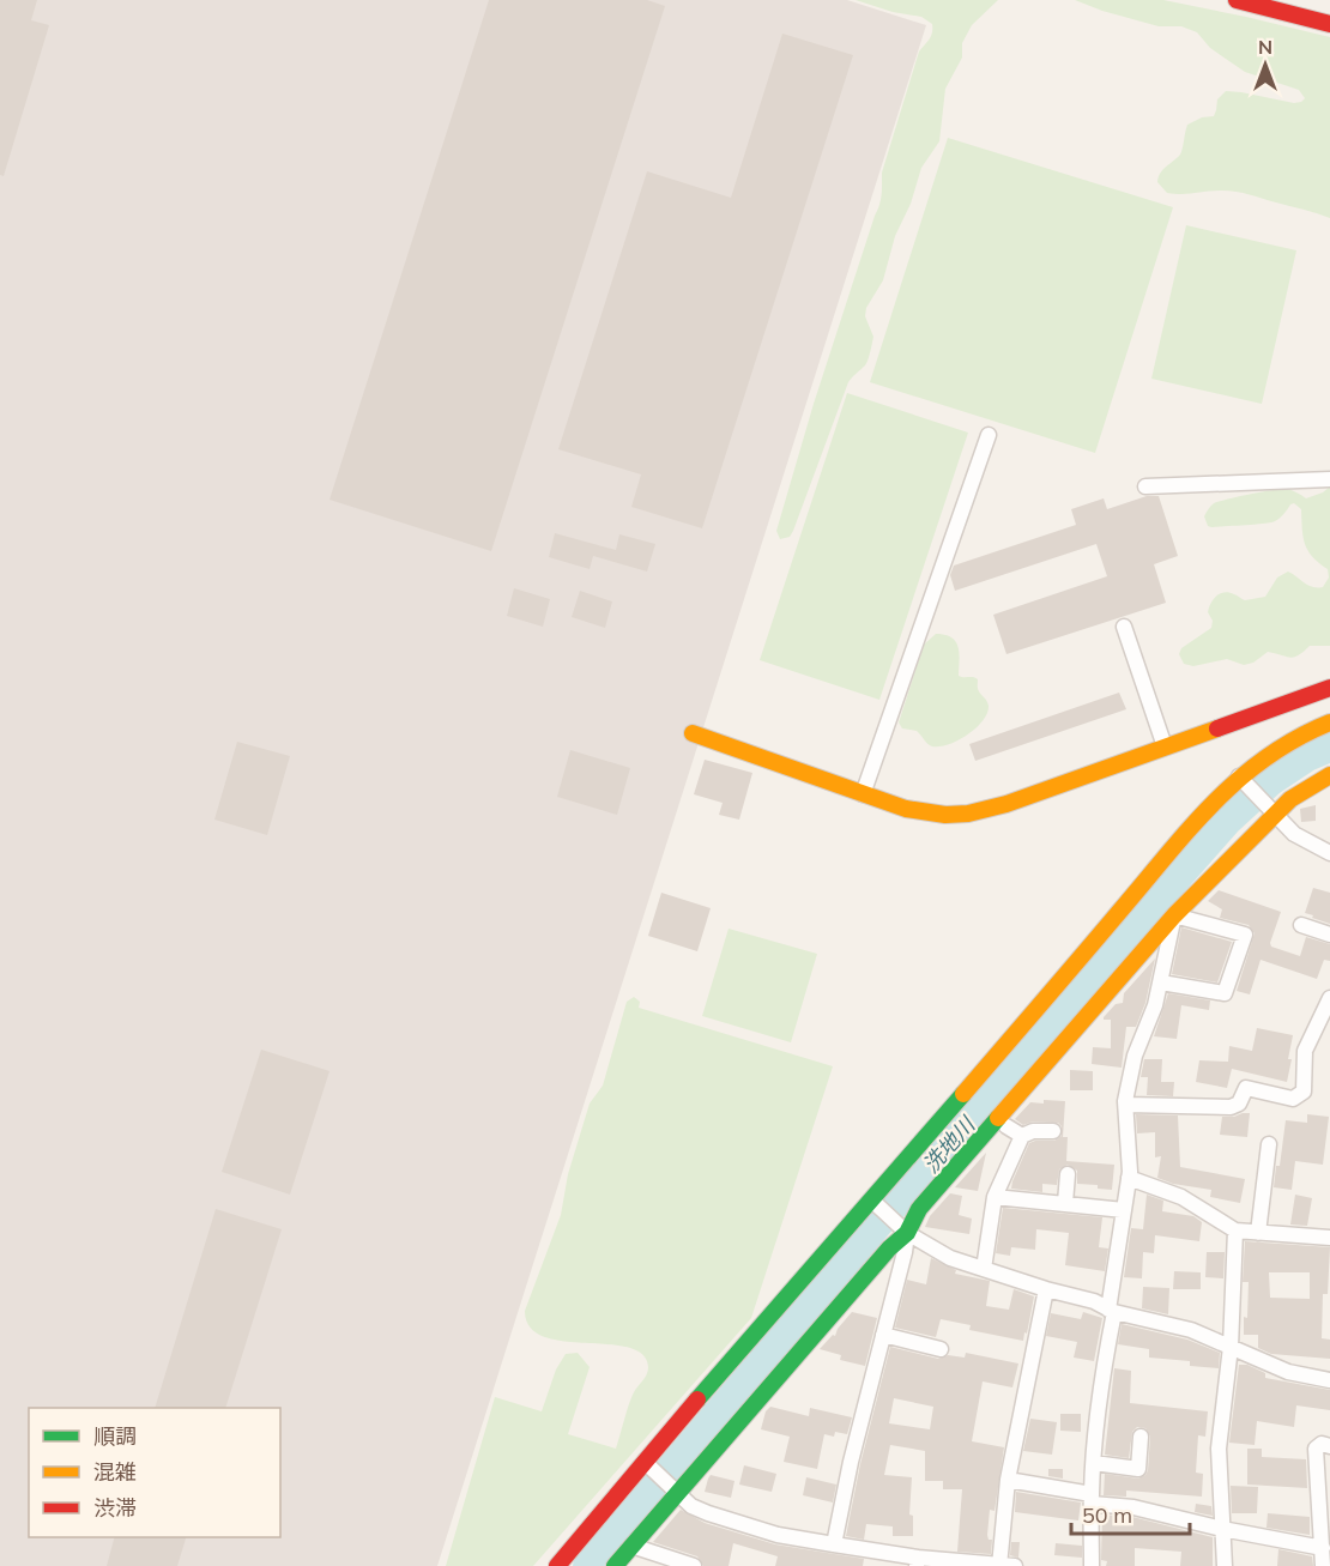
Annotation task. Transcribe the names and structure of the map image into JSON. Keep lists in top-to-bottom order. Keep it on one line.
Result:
{"water":["洗地川"],"legend":["順調","混雑","渋滞"],"scale_bar":"50 m","north":"top"}
